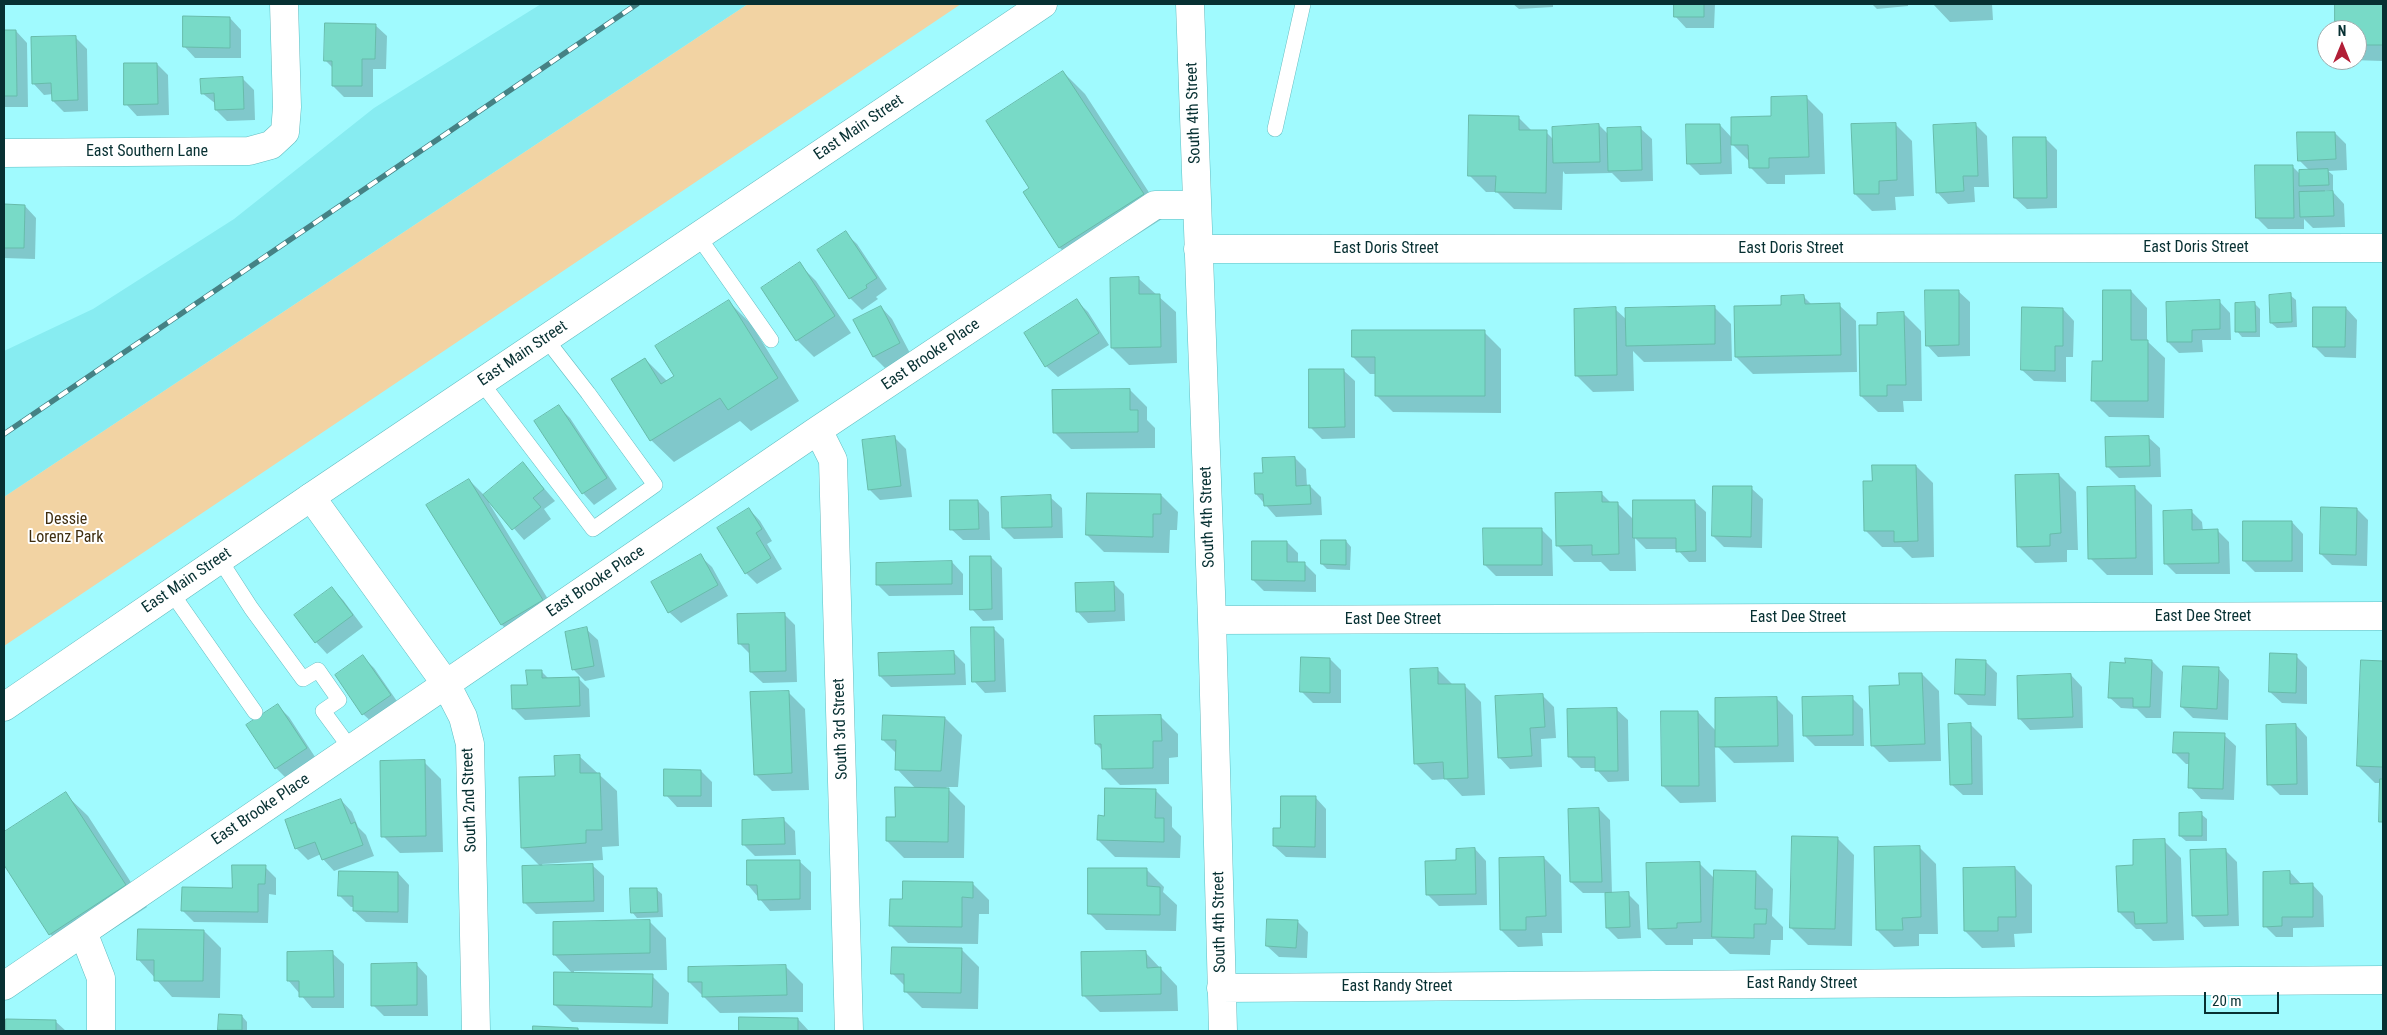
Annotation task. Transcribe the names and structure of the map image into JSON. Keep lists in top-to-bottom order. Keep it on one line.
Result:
{"streets":{"street":["South 4th Street","East Main Street","East Southern Lane","East Doris Street","East Brooke Place","East Dee Street","South 3rd Street","South 2nd Street","East Randy Street"]},"crossings":[["South 4th Street","East Doris Street"],["South 4th Street","East Brooke Place"],["South 4th Street","East Dee Street"],["South 4th Street","East Randy Street"],["East Main Street","South 2nd Street"],["East Brooke Place","South 3rd Street"],["East Brooke Place","South 2nd Street"]],"parks":["Dessie Lorenz Park"],"scale_bar":"20 m","north":"top"}
